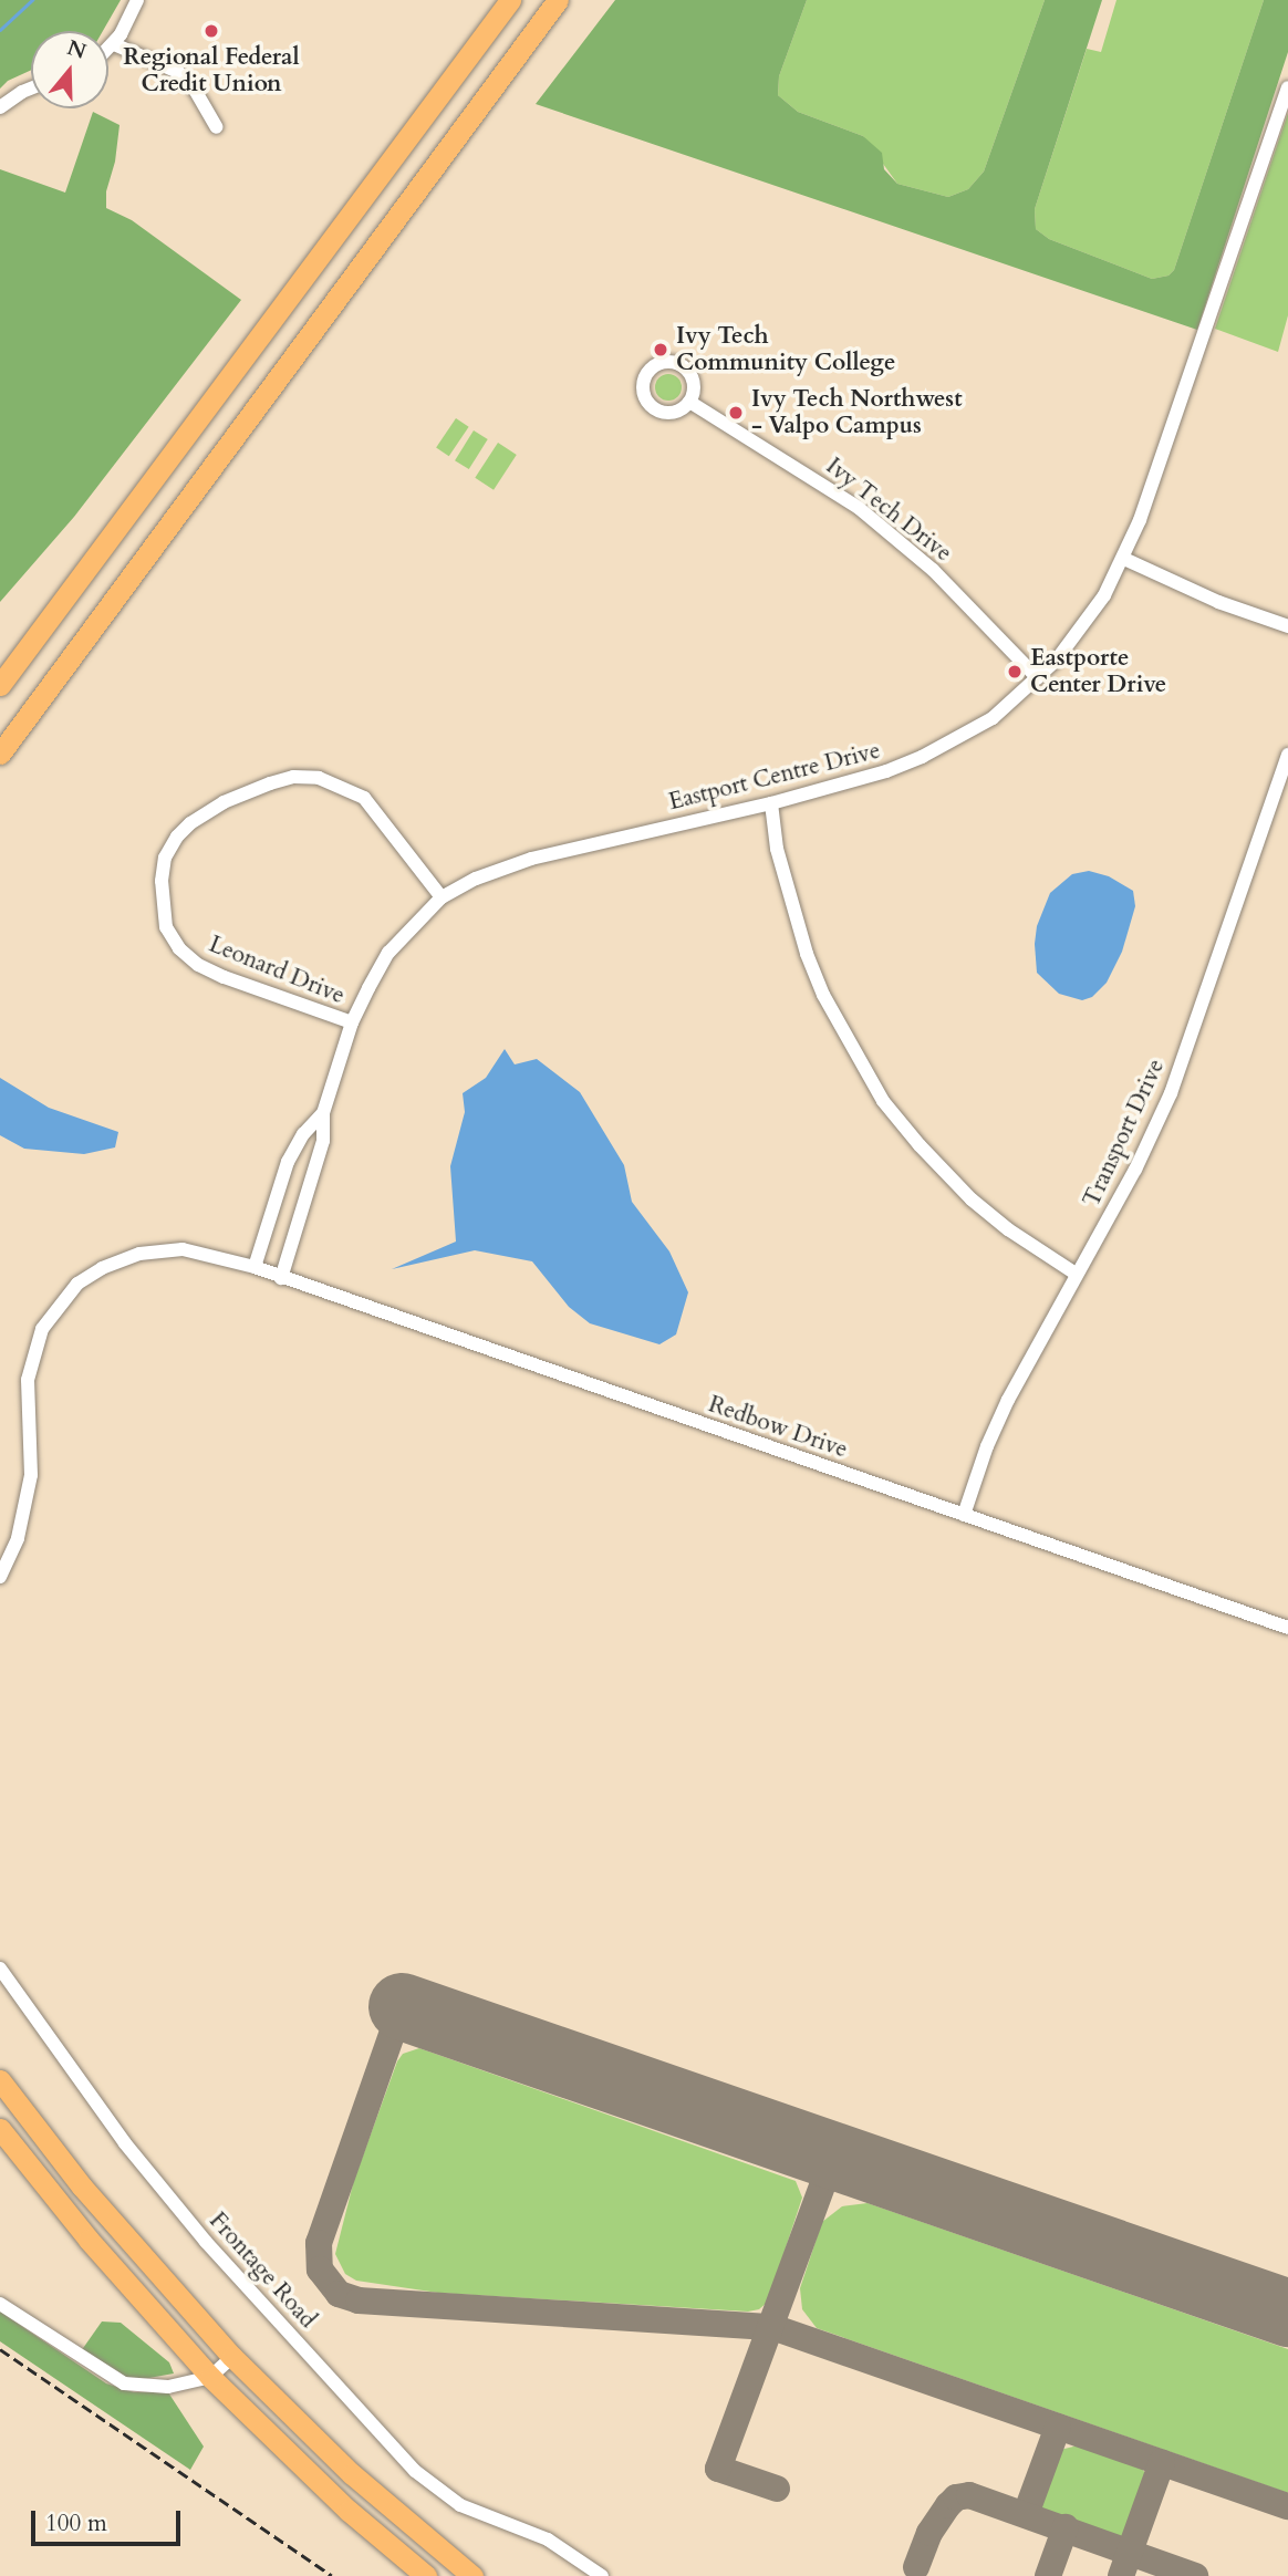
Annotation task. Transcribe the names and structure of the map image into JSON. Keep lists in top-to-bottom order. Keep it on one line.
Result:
{"streets":{"street":["Ivy Tech Drive","Eastport Centre Drive","Leonard Drive","Transport Drive","Redbow Drive","Frontage Road"]},"crossings":[["Ivy Tech Drive","Eastport Centre Drive"],["Eastport Centre Drive","Leonard Drive"],["Eastport Centre Drive","Redbow Drive"],["Transport Drive","Redbow Drive"]],"places":["Regional Federal Credit Union","Ivy Tech Community College","Ivy Tech Northwest - Valpo Campus","Eastporte Center Drive"],"scale_bar":"100 m","north":"top"}
